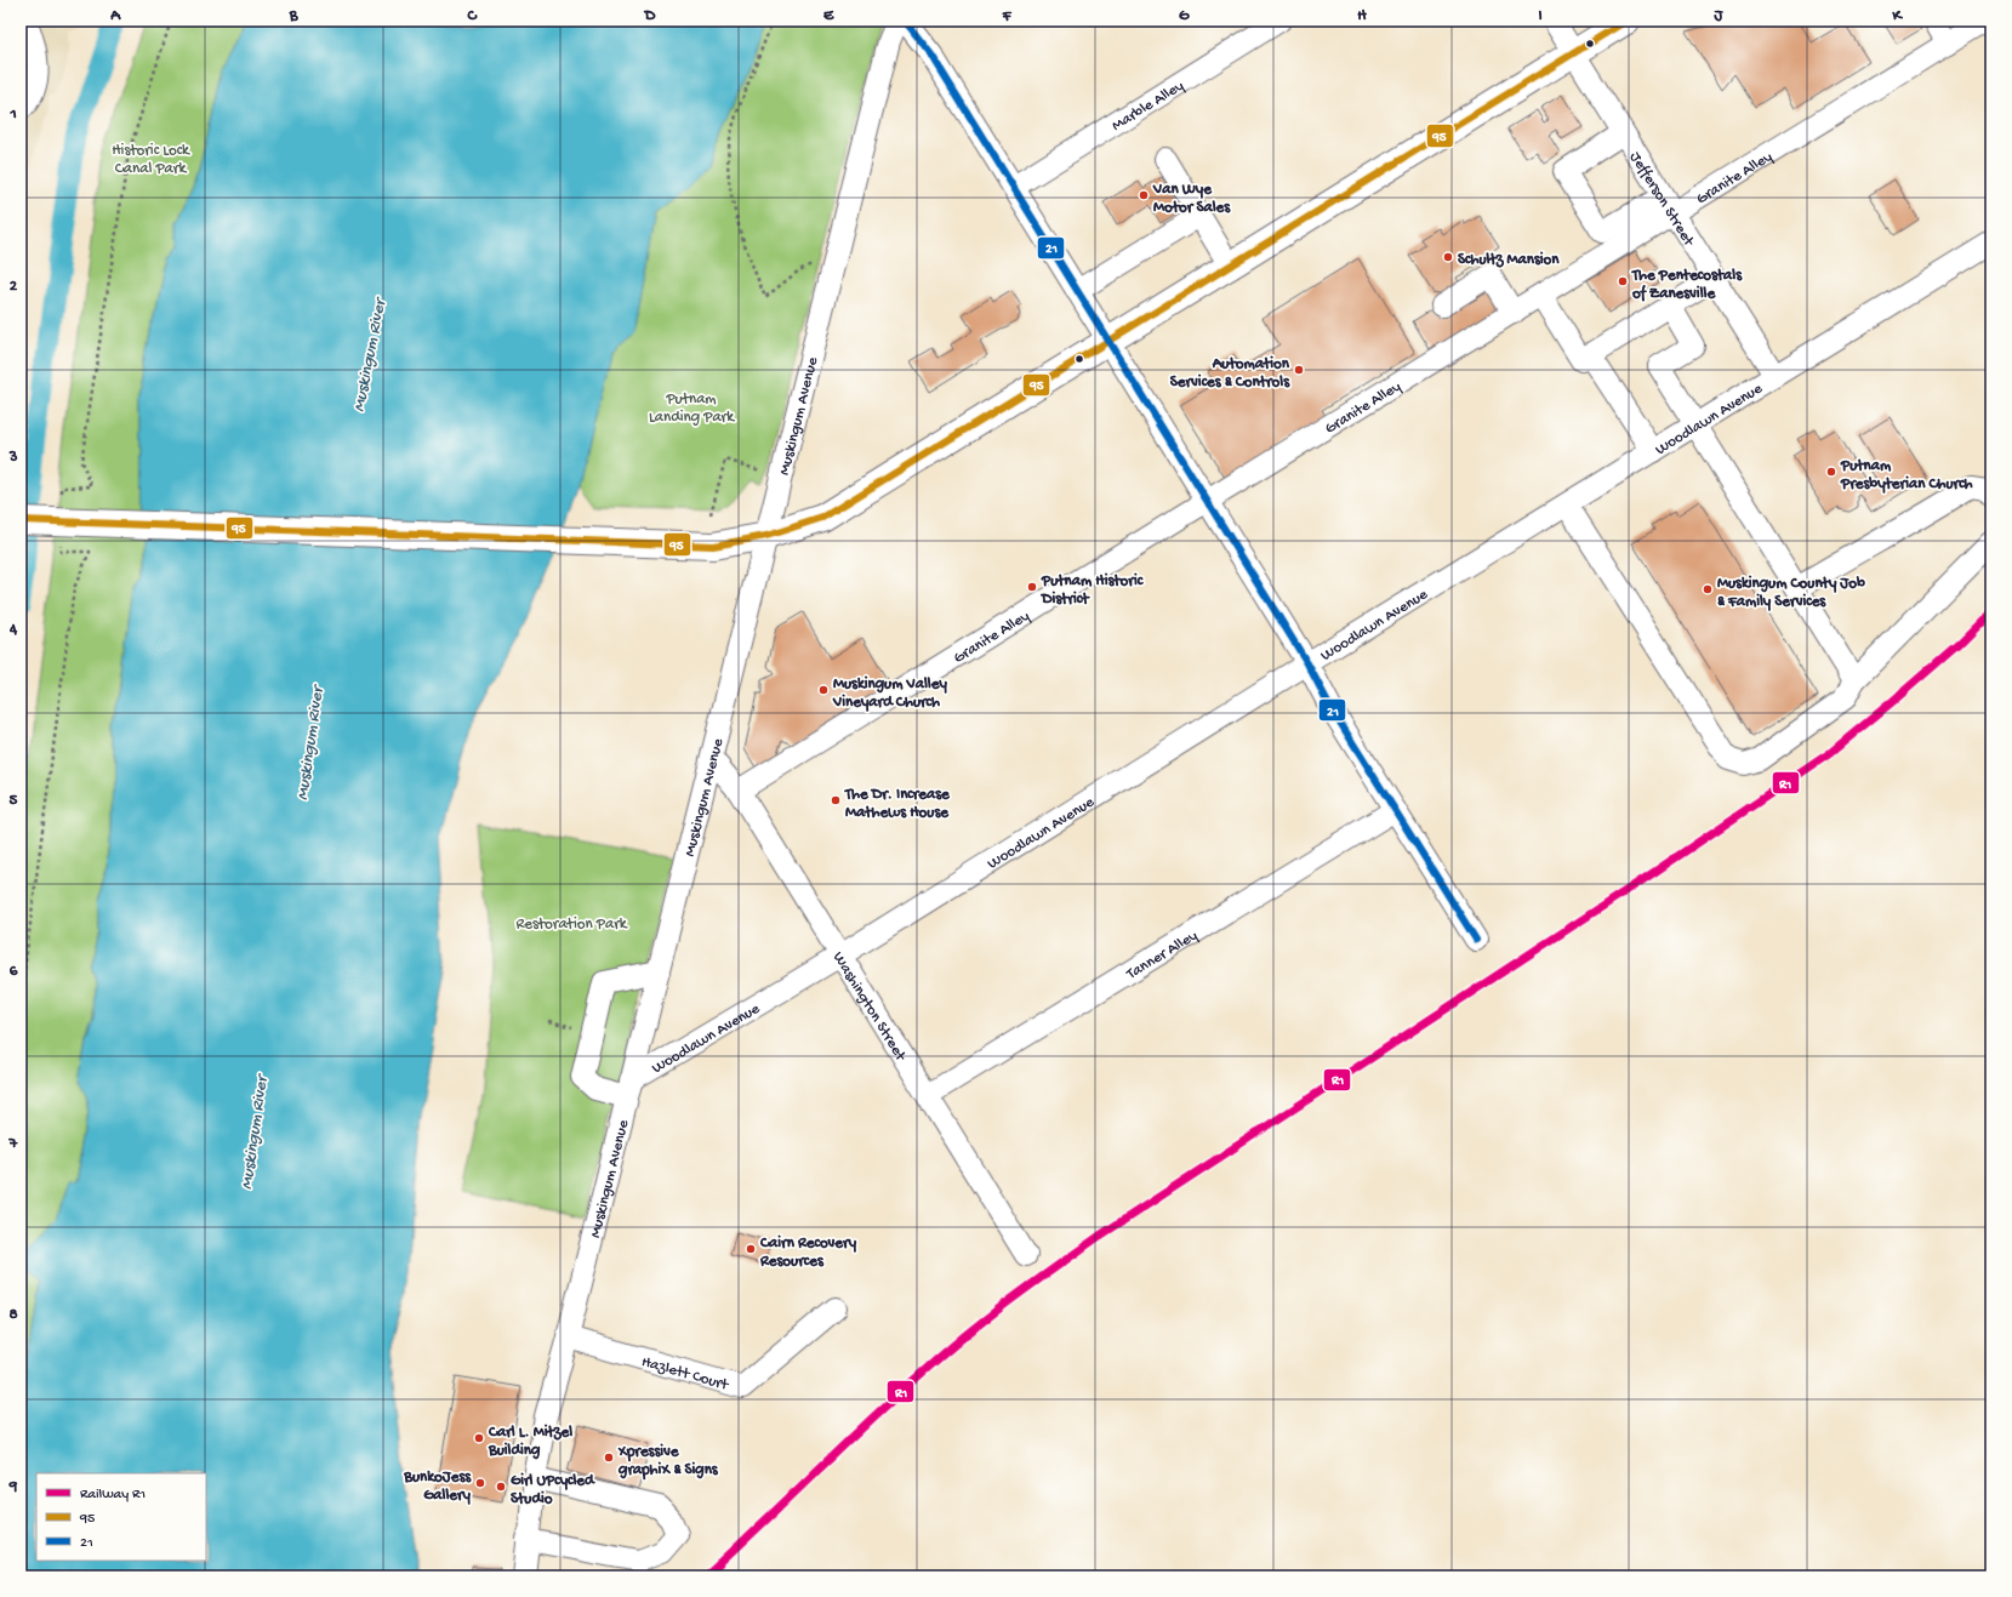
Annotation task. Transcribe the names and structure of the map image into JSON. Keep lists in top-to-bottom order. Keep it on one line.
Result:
{"streets":{"street":["Marble Alley","Granite Alley","Jefferson Street","Muskingum Avenue","Woodlawn Avenue","Tanner Alley","Washington Street","Hazlett Court"]},"crossings":[["Granite Alley","Jefferson Street"],["Granite Alley","Washington Street"],["Jefferson Street","Woodlawn Avenue"],["Muskingum Avenue","Woodlawn Avenue"],["Muskingum Avenue","Washington Street"],["Muskingum Avenue","Hazlett Court"],["Woodlawn Avenue","Washington Street"],["Tanner Alley","Washington Street"]],"water":["Muskingum River"],"parks":["Historic Lock Canal Park","Putnam Landing Park","Restoration Park"],"places":["Van Wye Motor Sales","Schultz Mansion","The Pentecostals of Zanesville","Automation Services & Controls","Putnam Presbyterian Church","Putnam Historic District","Muskingum County Job & Family Services","Muskingum Valley Vineyard Church","The Dr. Increase Mathews House","Cairn Recovery Resources","Carl L. Mitzel Building","Xpressive graphiX & Signs","BunkoJess Gallery","Girl UPcycled Studio"],"lines":["transit line 95","transit line 21","rail line R1"],"legend":["Railway R1","95","21"],"grid":{"columns":["A","B","C","D","E","F","G","H","I","J","K"],"rows":["1","2","3","4","5","6","7","8","9"]}}
